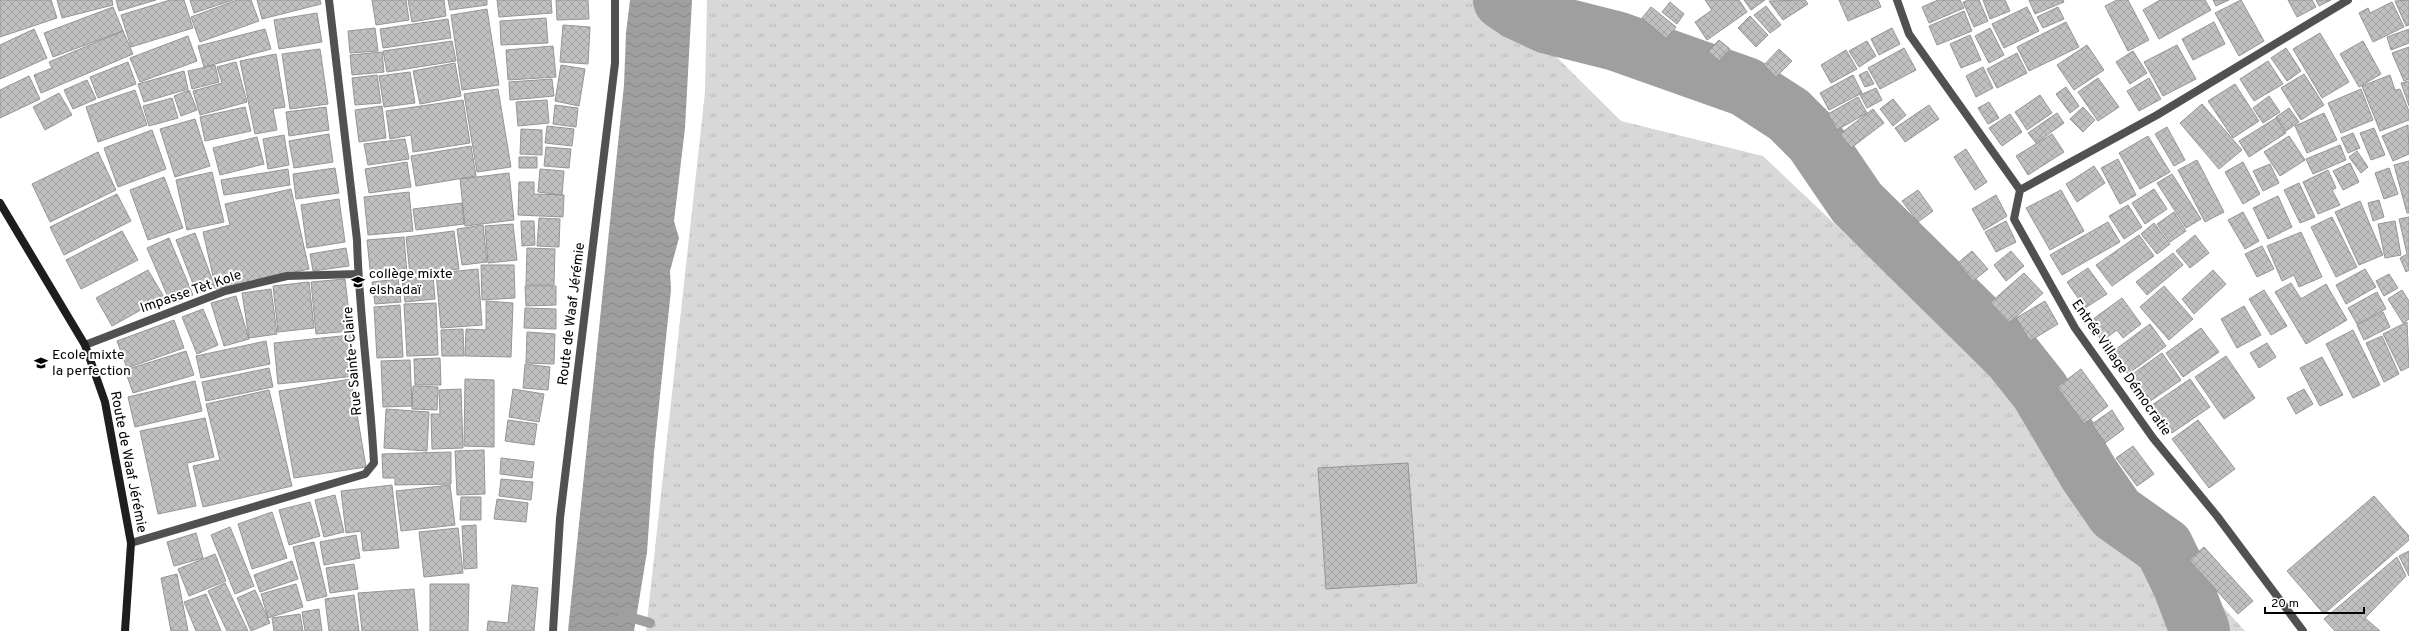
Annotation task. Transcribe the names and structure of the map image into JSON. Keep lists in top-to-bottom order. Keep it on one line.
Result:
{"streets":{"street":["Impasse Tèt Kole","Route de Waaf Jérémie","Rue Sainte-Claire","Entrée Village Démocratie"]},"crossings":[["Impasse Tèt Kole","Route de Waaf Jérémie"],["Impasse Tèt Kole","Rue Sainte-Claire"],["Route de Waaf Jérémie","Rue Sainte-Claire"]],"places":{"school or university":["collège mixte elshadaï","Ecole mixte la perfection"]},"scale_bar":"20 m"}
